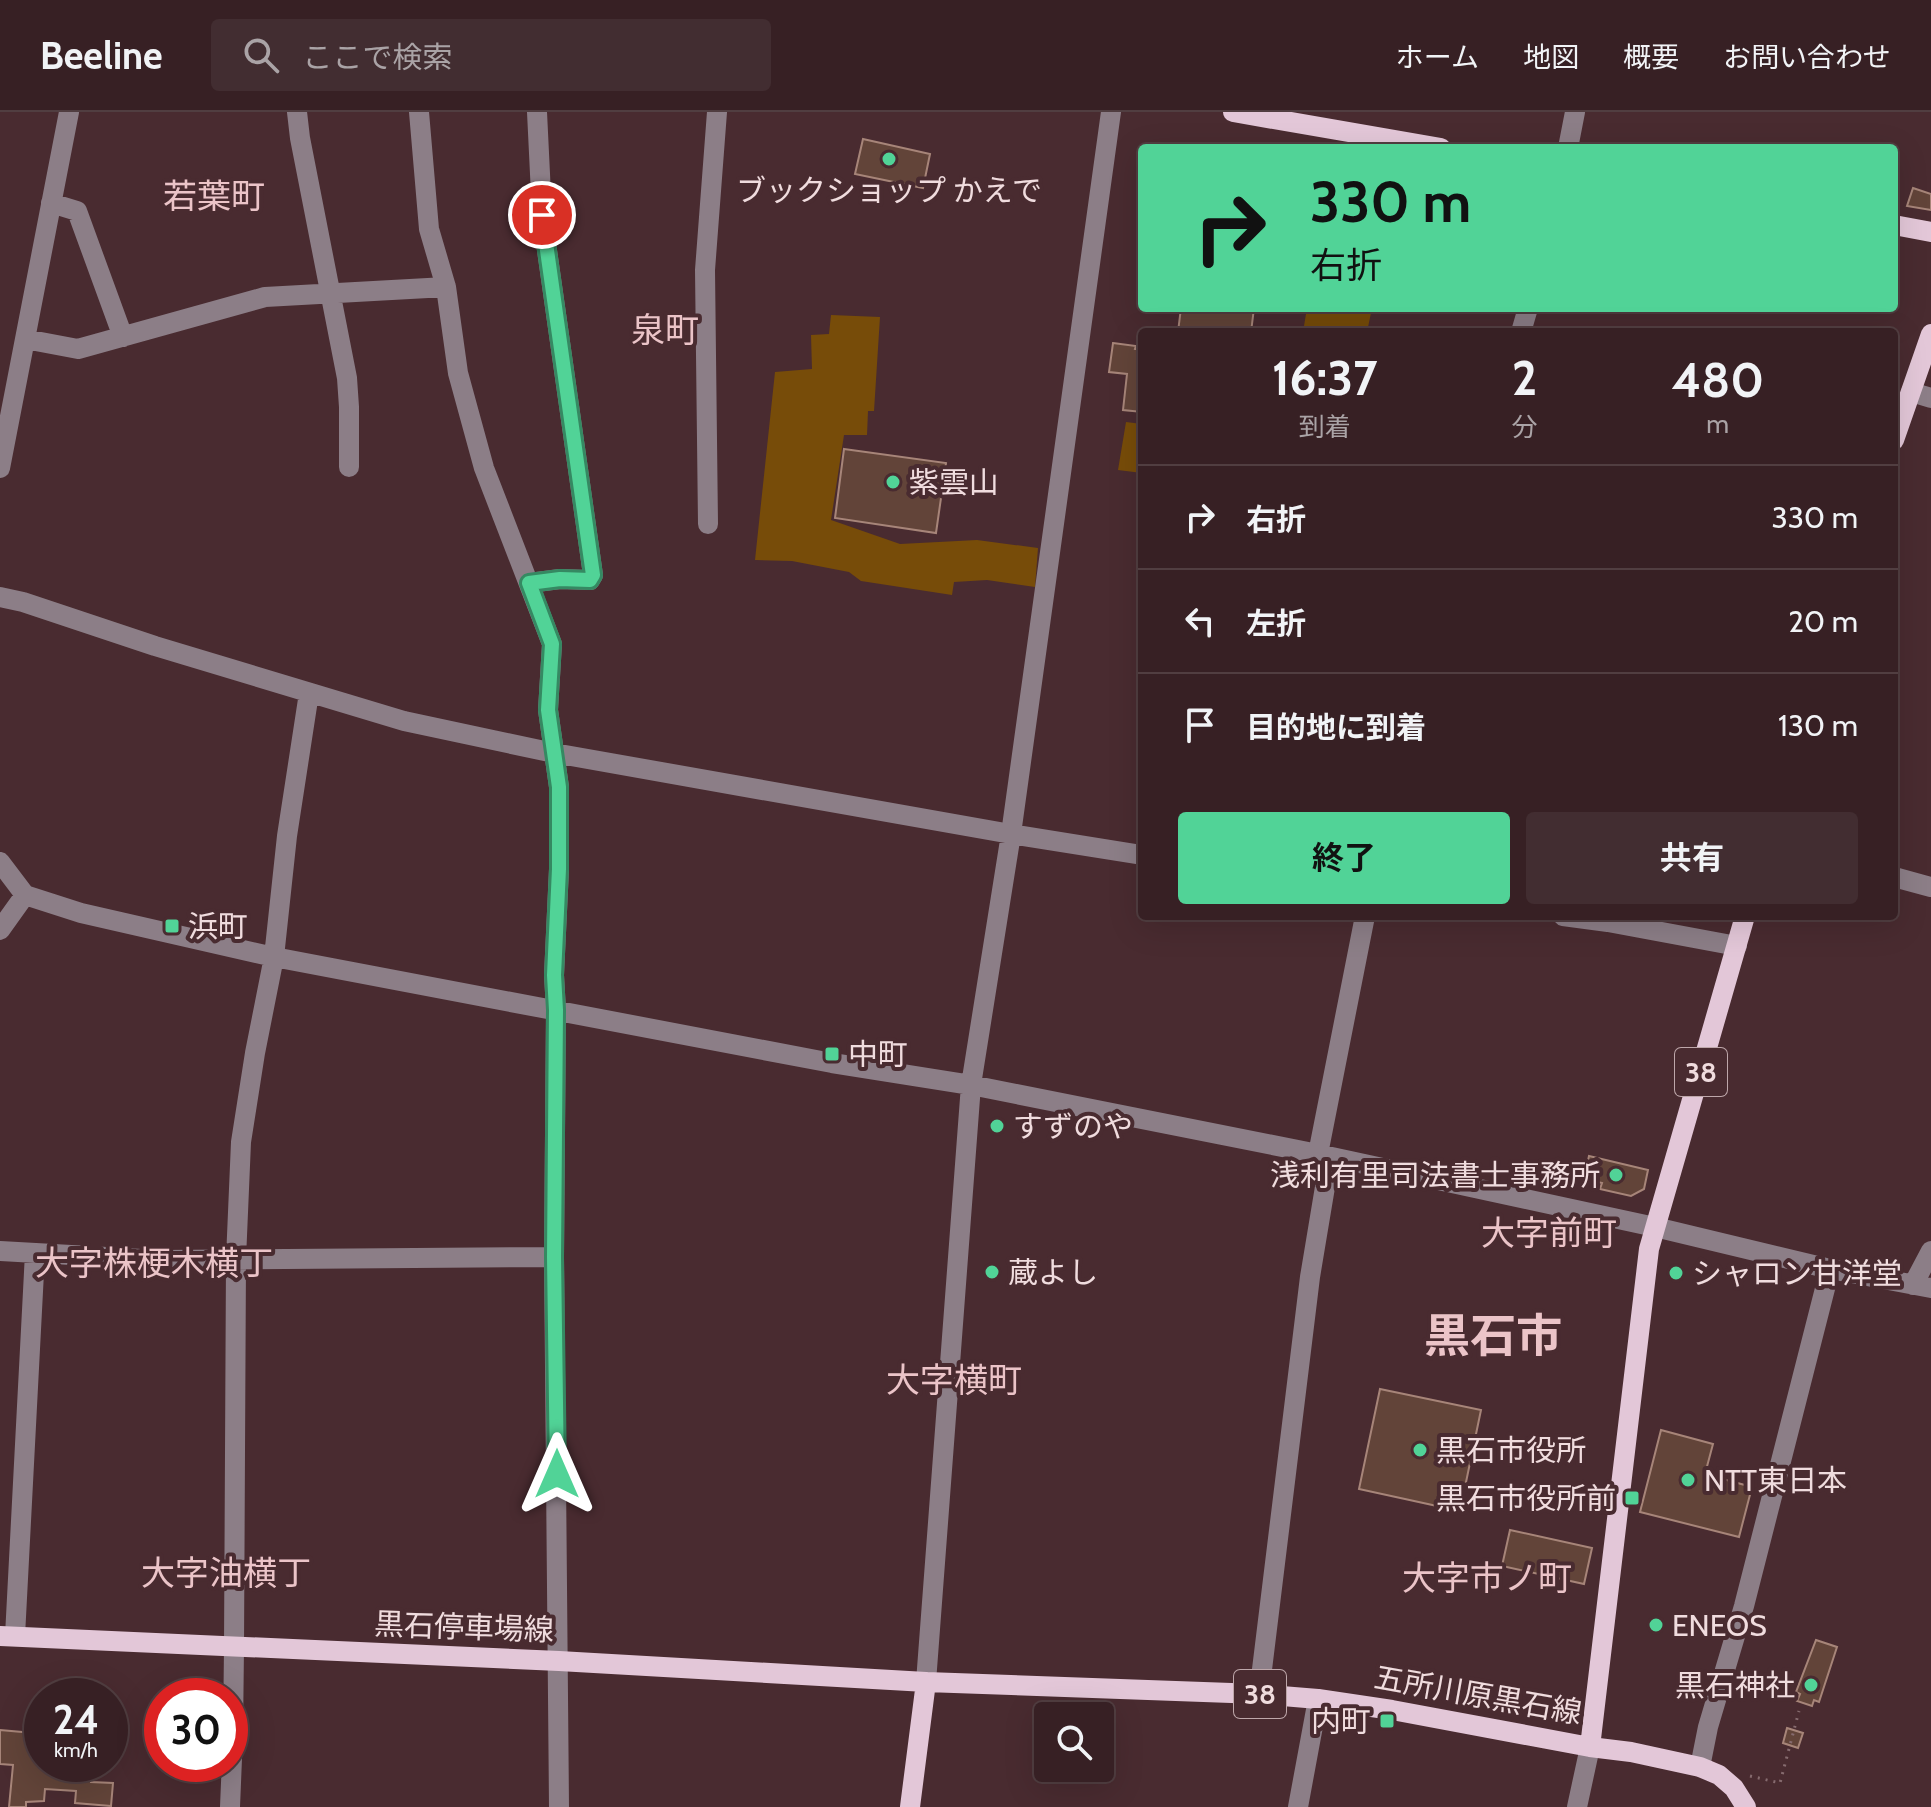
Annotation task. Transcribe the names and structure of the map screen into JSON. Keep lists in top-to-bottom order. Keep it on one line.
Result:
{"streets":{"main road":["38","黒石停車場線","五所川原黒石線"]},"crossings":[["黒石停車場線","五所川原黒石線"]],"districts":["若葉町","泉町","大字前町","大字株梗木横丁","黒石市","大字横町","大字油横丁","大字市ノ町"],"places":{"other":["ブックショップ かえで","紫雲山","すずのや","浅利有里司法書士事務所","蔵よし","シャロン甘洋堂","黒石市役所","NTT東日本","ENEOS","黒石神社"],"transit":["浜町","中町","黒石市役所前","内町"]},"page":{"header":"Beeline","search":"ここで検索","nav":["ホーム","地図","概要","お問い合わせ"],"turn":["330 m","右折"],"eta":["16:37","到着","2","分","480","m"],"list":[{"name":"右折","value":"330 m"},{"name":"左折","value":"20 m"},{"name":"目的地に到着","value":"130 m"}],"buttons":["終了","共有"],"speed":"24 km/h","limit":"30"}}
